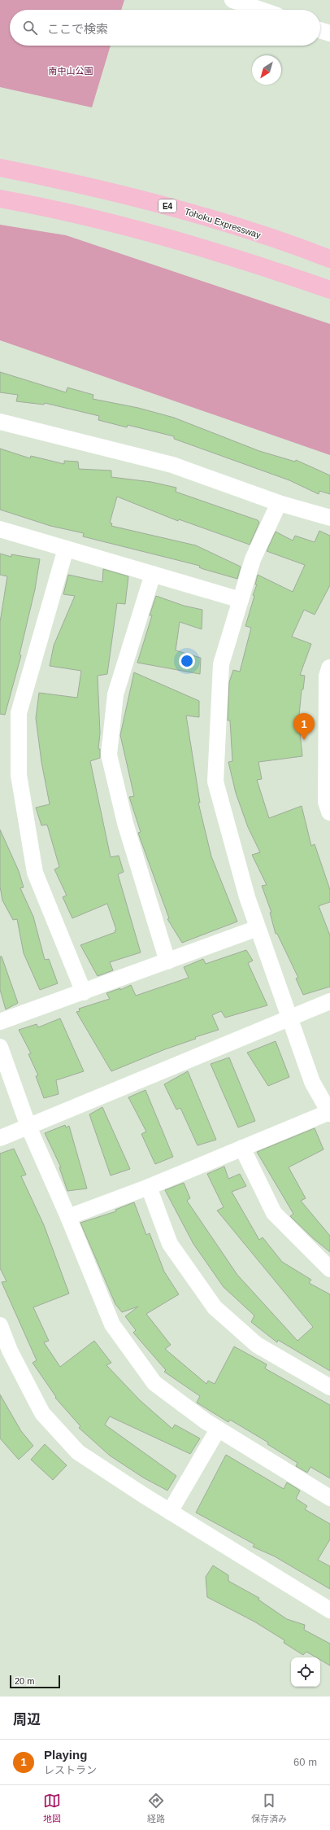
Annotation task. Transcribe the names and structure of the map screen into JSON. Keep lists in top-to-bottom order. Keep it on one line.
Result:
{"streets":{"highway":["E4","Tohoku Expressway"]},"parks":["南中山公園"],"scale_bar":"20 m","north":"bottom left","page":{"search":"ここで検索","pins":"1","scale":"20 m","heading":"周辺","list":[{"mark":"1","name":"Playing","note":"レストラン","value":"60 m"}],"nav":["地図","経路","保存済み"]}}
